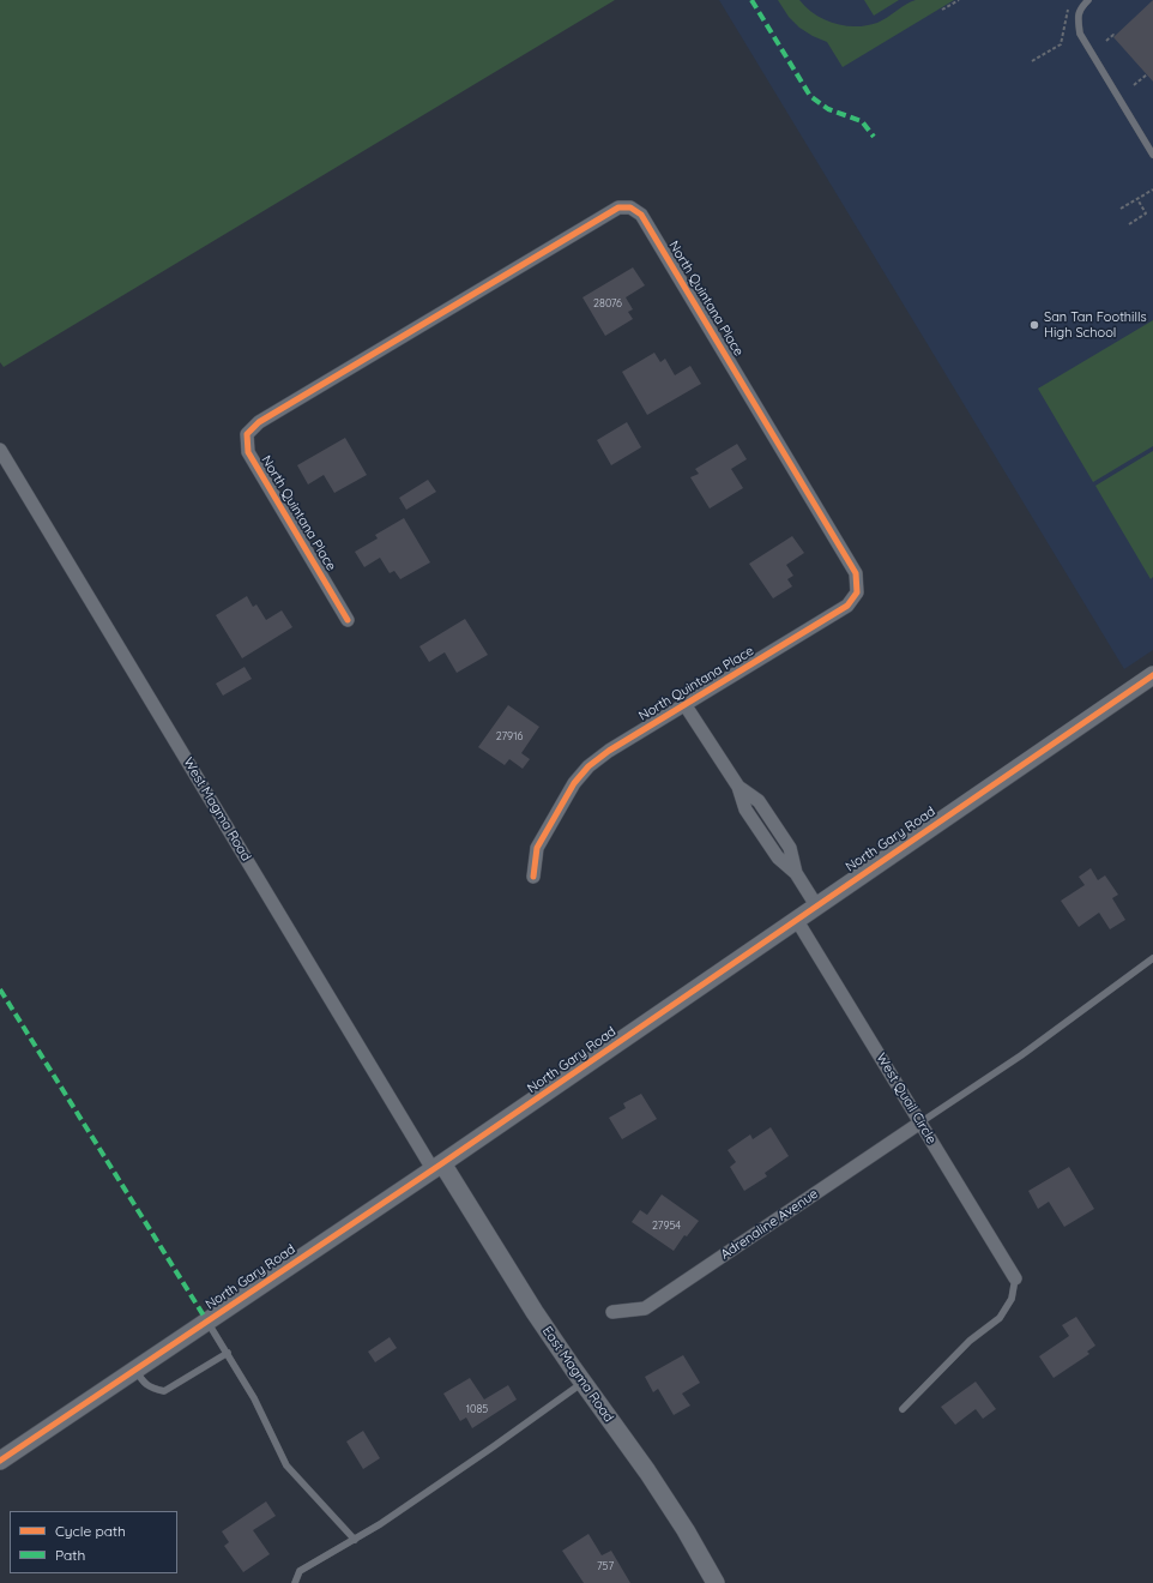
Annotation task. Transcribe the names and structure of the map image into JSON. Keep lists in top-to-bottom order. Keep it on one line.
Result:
{"streets":{"street":["North Quintana Place","West Magma Road","North Gary Road","West Quail Circle","Adrenaline Avenue","East Magma Road"]},"crossings":[["West Magma Road","North Gary Road"],["West Magma Road","East Magma Road"],["North Gary Road","West Quail Circle"],["North Gary Road","East Magma Road"],["West Quail Circle","Adrenaline Avenue"]],"places":["San Tan Foothills High School"],"house_numbers":["28076","27916","27954","1085","757"],"legend":["Cycle path","Path"]}
